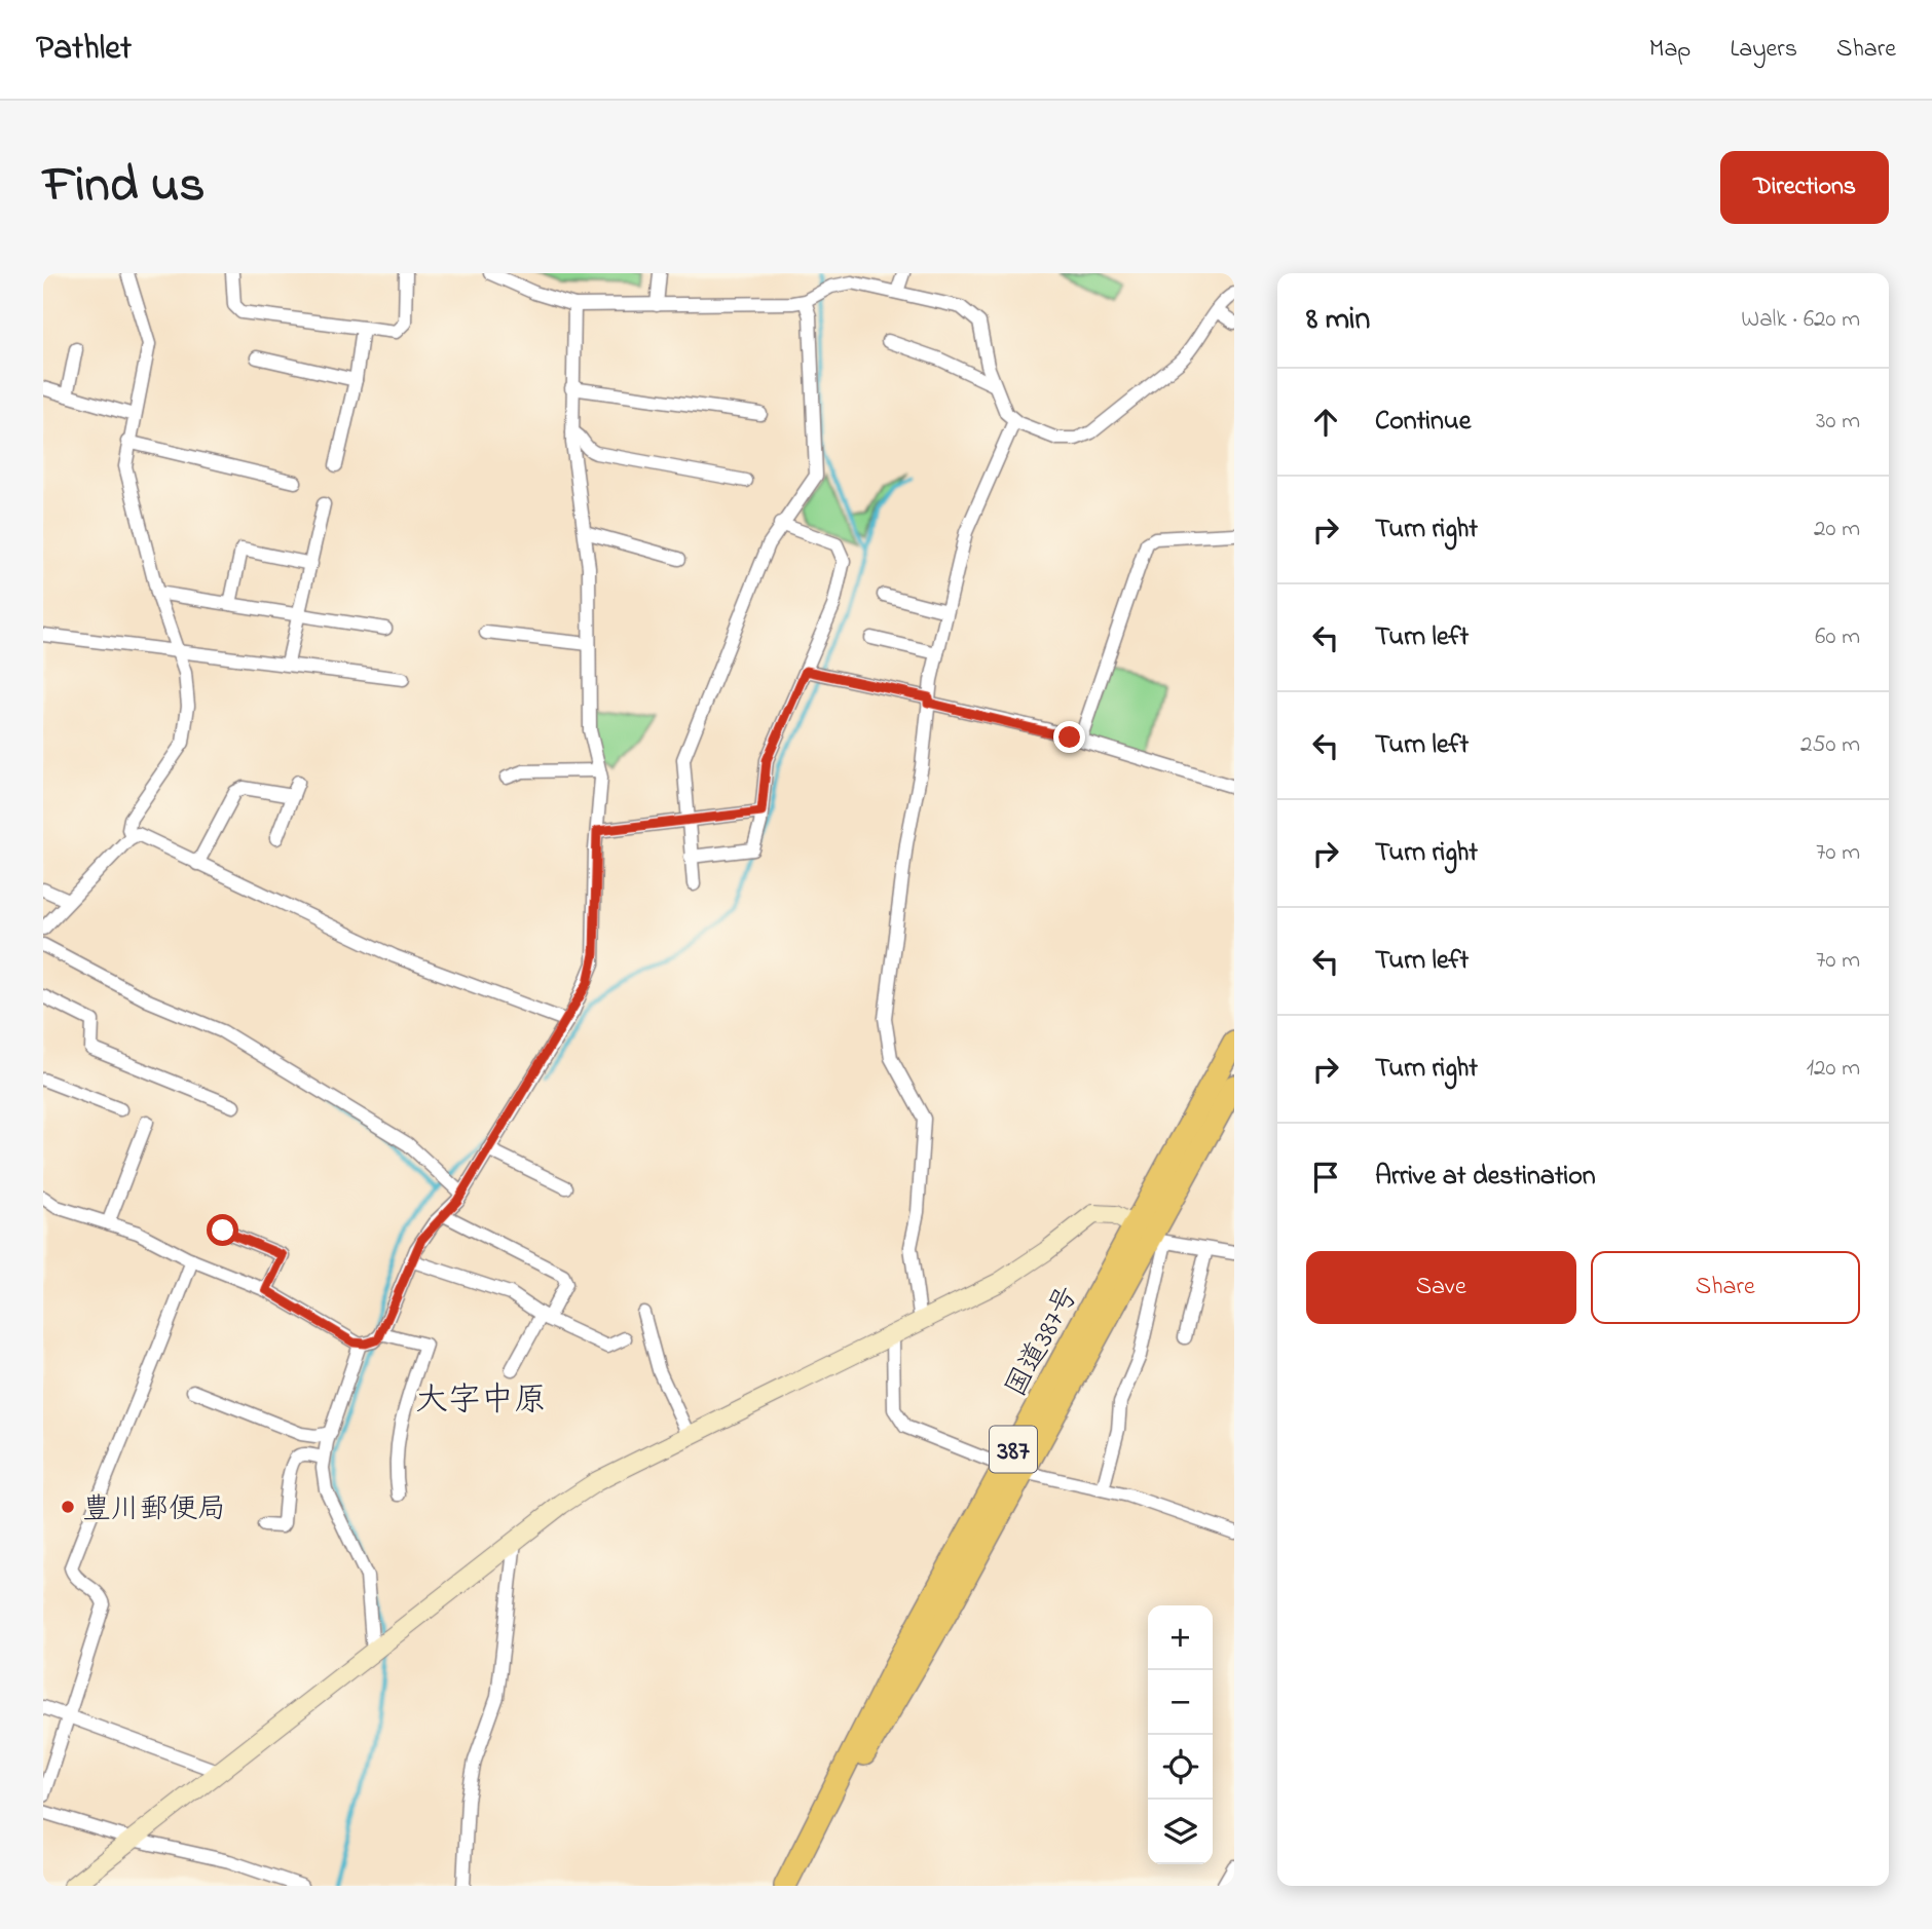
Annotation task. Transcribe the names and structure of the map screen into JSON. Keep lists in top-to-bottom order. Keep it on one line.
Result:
{"streets":{"highway":["国道387号","387"]},"districts":["大字中原"],"places":["豊川郵便局"],"page":{"header":"Pathlet","nav":["Map","Layers","Share"],"title":"Find us","buttons":["Directions",["Save","Share"]],"heading":["8 min","Walk · 620 m"],"list":[["Continue","30 m"],["Turn right","20 m"],["Turn left","60 m"],["Turn left","250 m"],["Turn right","70 m"],["Turn left","70 m"],["Turn right","120 m"],"Arrive at destination"],"map_buttons":["+","−"]}}
